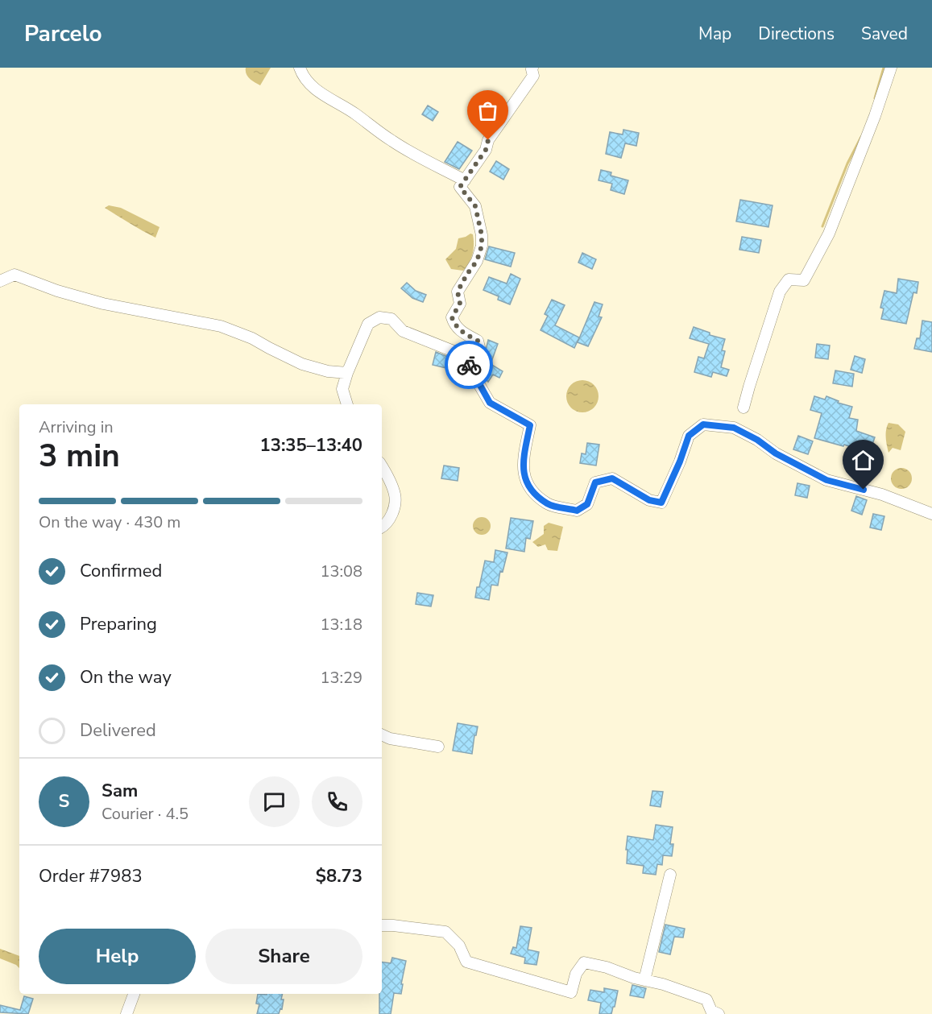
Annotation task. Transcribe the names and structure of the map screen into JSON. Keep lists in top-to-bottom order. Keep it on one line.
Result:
{"page":{"header":"Parcelo","nav":["Map","Directions","Saved"],"heading":["3 min","Arriving in","13:35–13:40"],"panel":["Sam","Courier · 4.5","Order #7983","$8.73"],"bar":"On the way · 430 m","list":[["Confirmed","13:08"],["Preparing","13:18"],["On the way","13:29"],"Delivered"],"round":"S","buttons":["Help","Share"]}}
